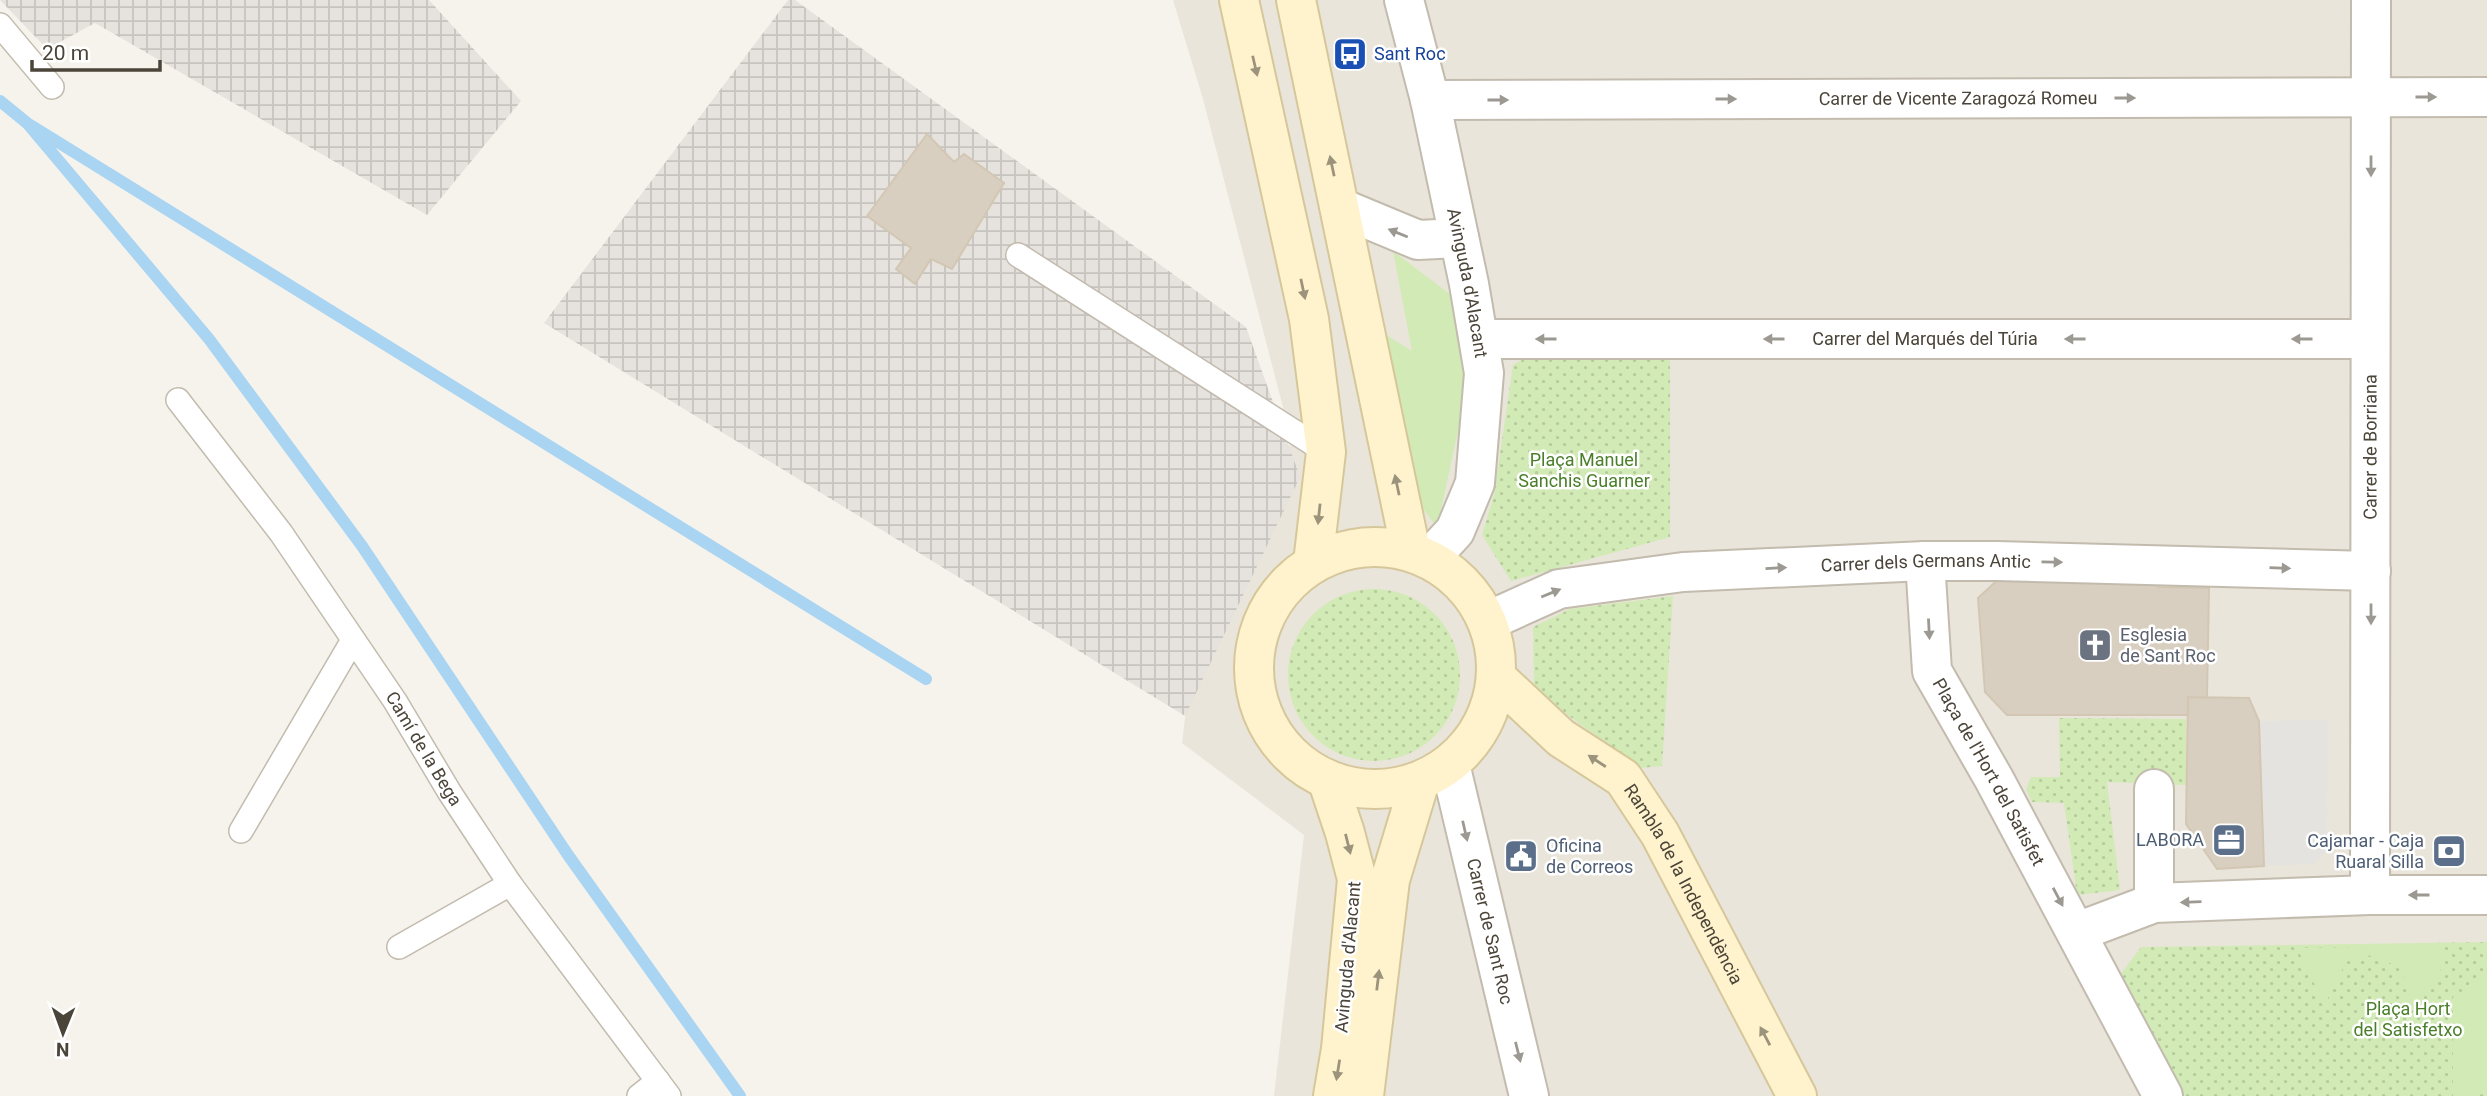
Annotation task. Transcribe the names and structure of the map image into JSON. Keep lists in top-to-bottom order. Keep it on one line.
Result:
{"streets":{"main road":["Avinguda d'Alacant","Rambla de la Independència"],"street":["Carrer de Vicente Zaragozá Romeu","Carrer del Marqués del Túria","Carrer de Borriana","Carrer dels Germans Antic","Plaça de l'Hort del Satisfet","Carrer de Sant Roc"],"lane":["Camí de la Bega"]},"crossings":[["Carrer de Vicente Zaragozá Romeu","Avinguda d'Alacant"],["Carrer de Vicente Zaragozá Romeu","Carrer de Borriana"],["Avinguda d'Alacant","Carrer del Marqués del Túria"],["Avinguda d'Alacant","Carrer dels Germans Antic"],["Avinguda d'Alacant","Rambla de la Independència"],["Avinguda d'Alacant","Carrer de Sant Roc"],["Carrer del Marqués del Túria","Carrer de Borriana"],["Carrer de Borriana","Carrer dels Germans Antic"],["Carrer dels Germans Antic","Plaça de l'Hort del Satisfet"],["Carrer dels Germans Antic","Rambla de la Independència"],["Carrer dels Germans Antic","Carrer de Sant Roc"],["Rambla de la Independència","Carrer de Sant Roc"]],"one_way":["Carrer de Vicente Zaragozá Romeu","Carrer del Marqués del Túria","Carrer de Borriana","Carrer dels Germans Antic","Plaça de l'Hort del Satisfet","Rambla de la Independència","Carrer de Sant Roc"],"parks":["Plaça Manuel Sanchis Guarner","Plaça Hort del Satisfetxo"],"places":{"bus stop":["Sant Roc"],"church":["Esglesia de Sant Roc"],"office":["LABORA"],"bank":["Cajamar - Caja Ruaral Silla"],"public building":["Oficina de Correos"]},"scale_bar":"20 m","north":"bottom"}
